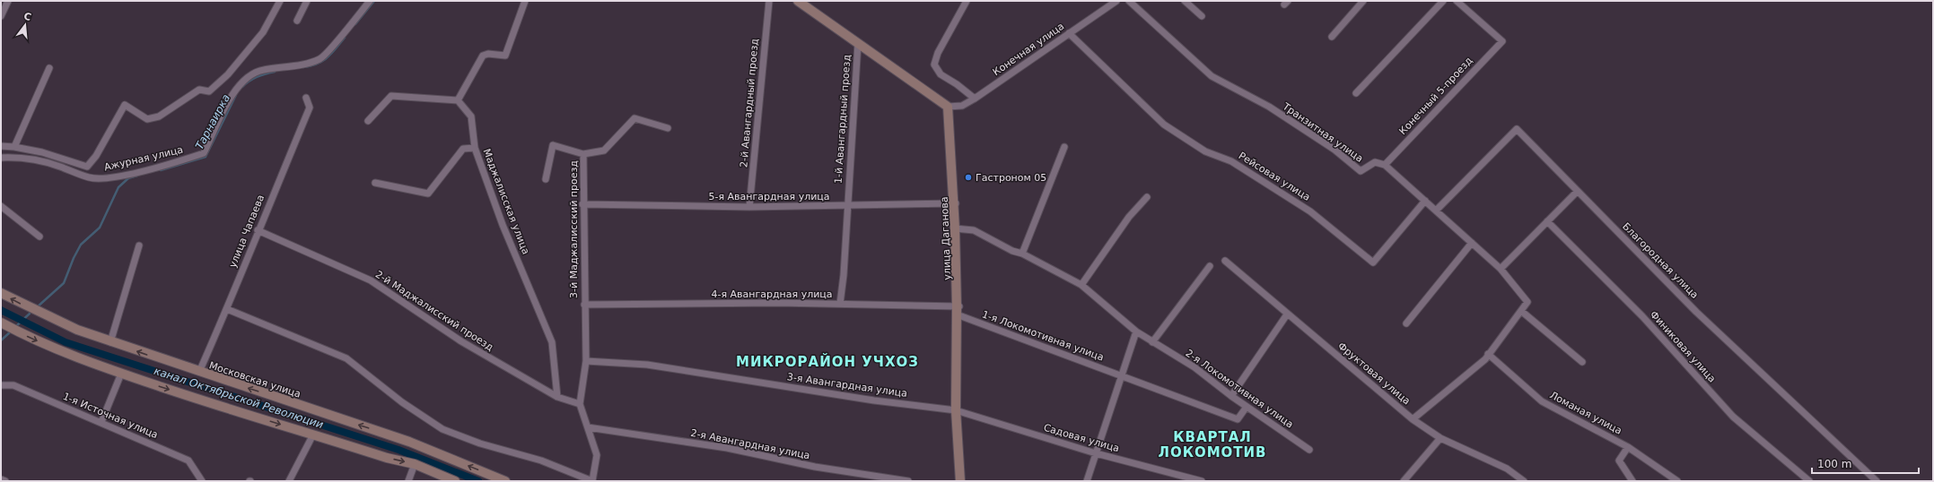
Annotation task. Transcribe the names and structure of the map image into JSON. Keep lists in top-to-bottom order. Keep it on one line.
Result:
{"streets":{"main road":["улица Даганова","Московская улица"],"street":["Конечная улица","Конечный 5-проезд","2-й Авангардный проезд","1-й Авангардный проезд","Транзитная улица","Ажурная улица","Рейсовая улица","5-я Авангардная улица","Маджалисская улица","3-й Маджалисский проезд","улица Чапаева","Благородная улица","4-я Авангардная улица","2-й Маджалисский проезд","1-я Локомотивная улица","Финиковая улица","Фруктовая улица","3-я Авангардная улица","2-я Локомотивная улица","Ломаная улица","1-я Источная улица","Садовая улица","2-я Авангардная улица"]},"crossings":[["Конечная улица","Рейсовая улица"],["Конечная улица","улица Даганова"],["Конечный 5-проезд","Транзитная улица"],["2-й Авангардный проезд","5-я Авангардная улица"],["1-й Авангардный проезд","5-я Авангардная улица"],["1-й Авангардный проезд","4-я Авангардная улица"],["5-я Авангардная улица","3-й Маджалисский проезд"],["5-я Авангардная улица","улица Даганова"],["Маджалисская улица","2-й Маджалисский проезд"],["3-й Маджалисский проезд","4-я Авангардная улица"],["3-й Маджалисский проезд","2-й Маджалисский проезд"],["3-й Маджалисский проезд","3-я Авангардная улица"],["улица Чапаева","2-й Маджалисский проезд"],["улица Чапаева","Московская улица"],["улица Даганова","4-я Авангардная улица"],["улица Даганова","1-я Локомотивная улица"],["улица Даганова","3-я Авангардная улица"],["улица Даганова","2-я Локомотивная улица"],["улица Даганова","Садовая улица"],["4-я Авангардная улица","1-я Локомотивная улица"],["1-я Локомотивная улица","2-я Локомотивная улица"],["3-я Авангардная улица","Садовая улица"]],"districts":["МИКРОРАЙОН УЧХОЗ","КВАРТАЛ ЛОКОМОТИВ"],"water":["Тарнаирка","канал Октябрьской Революции"],"places":["Гастроном 05"],"scale_bar":"100 m","north":"top"}
